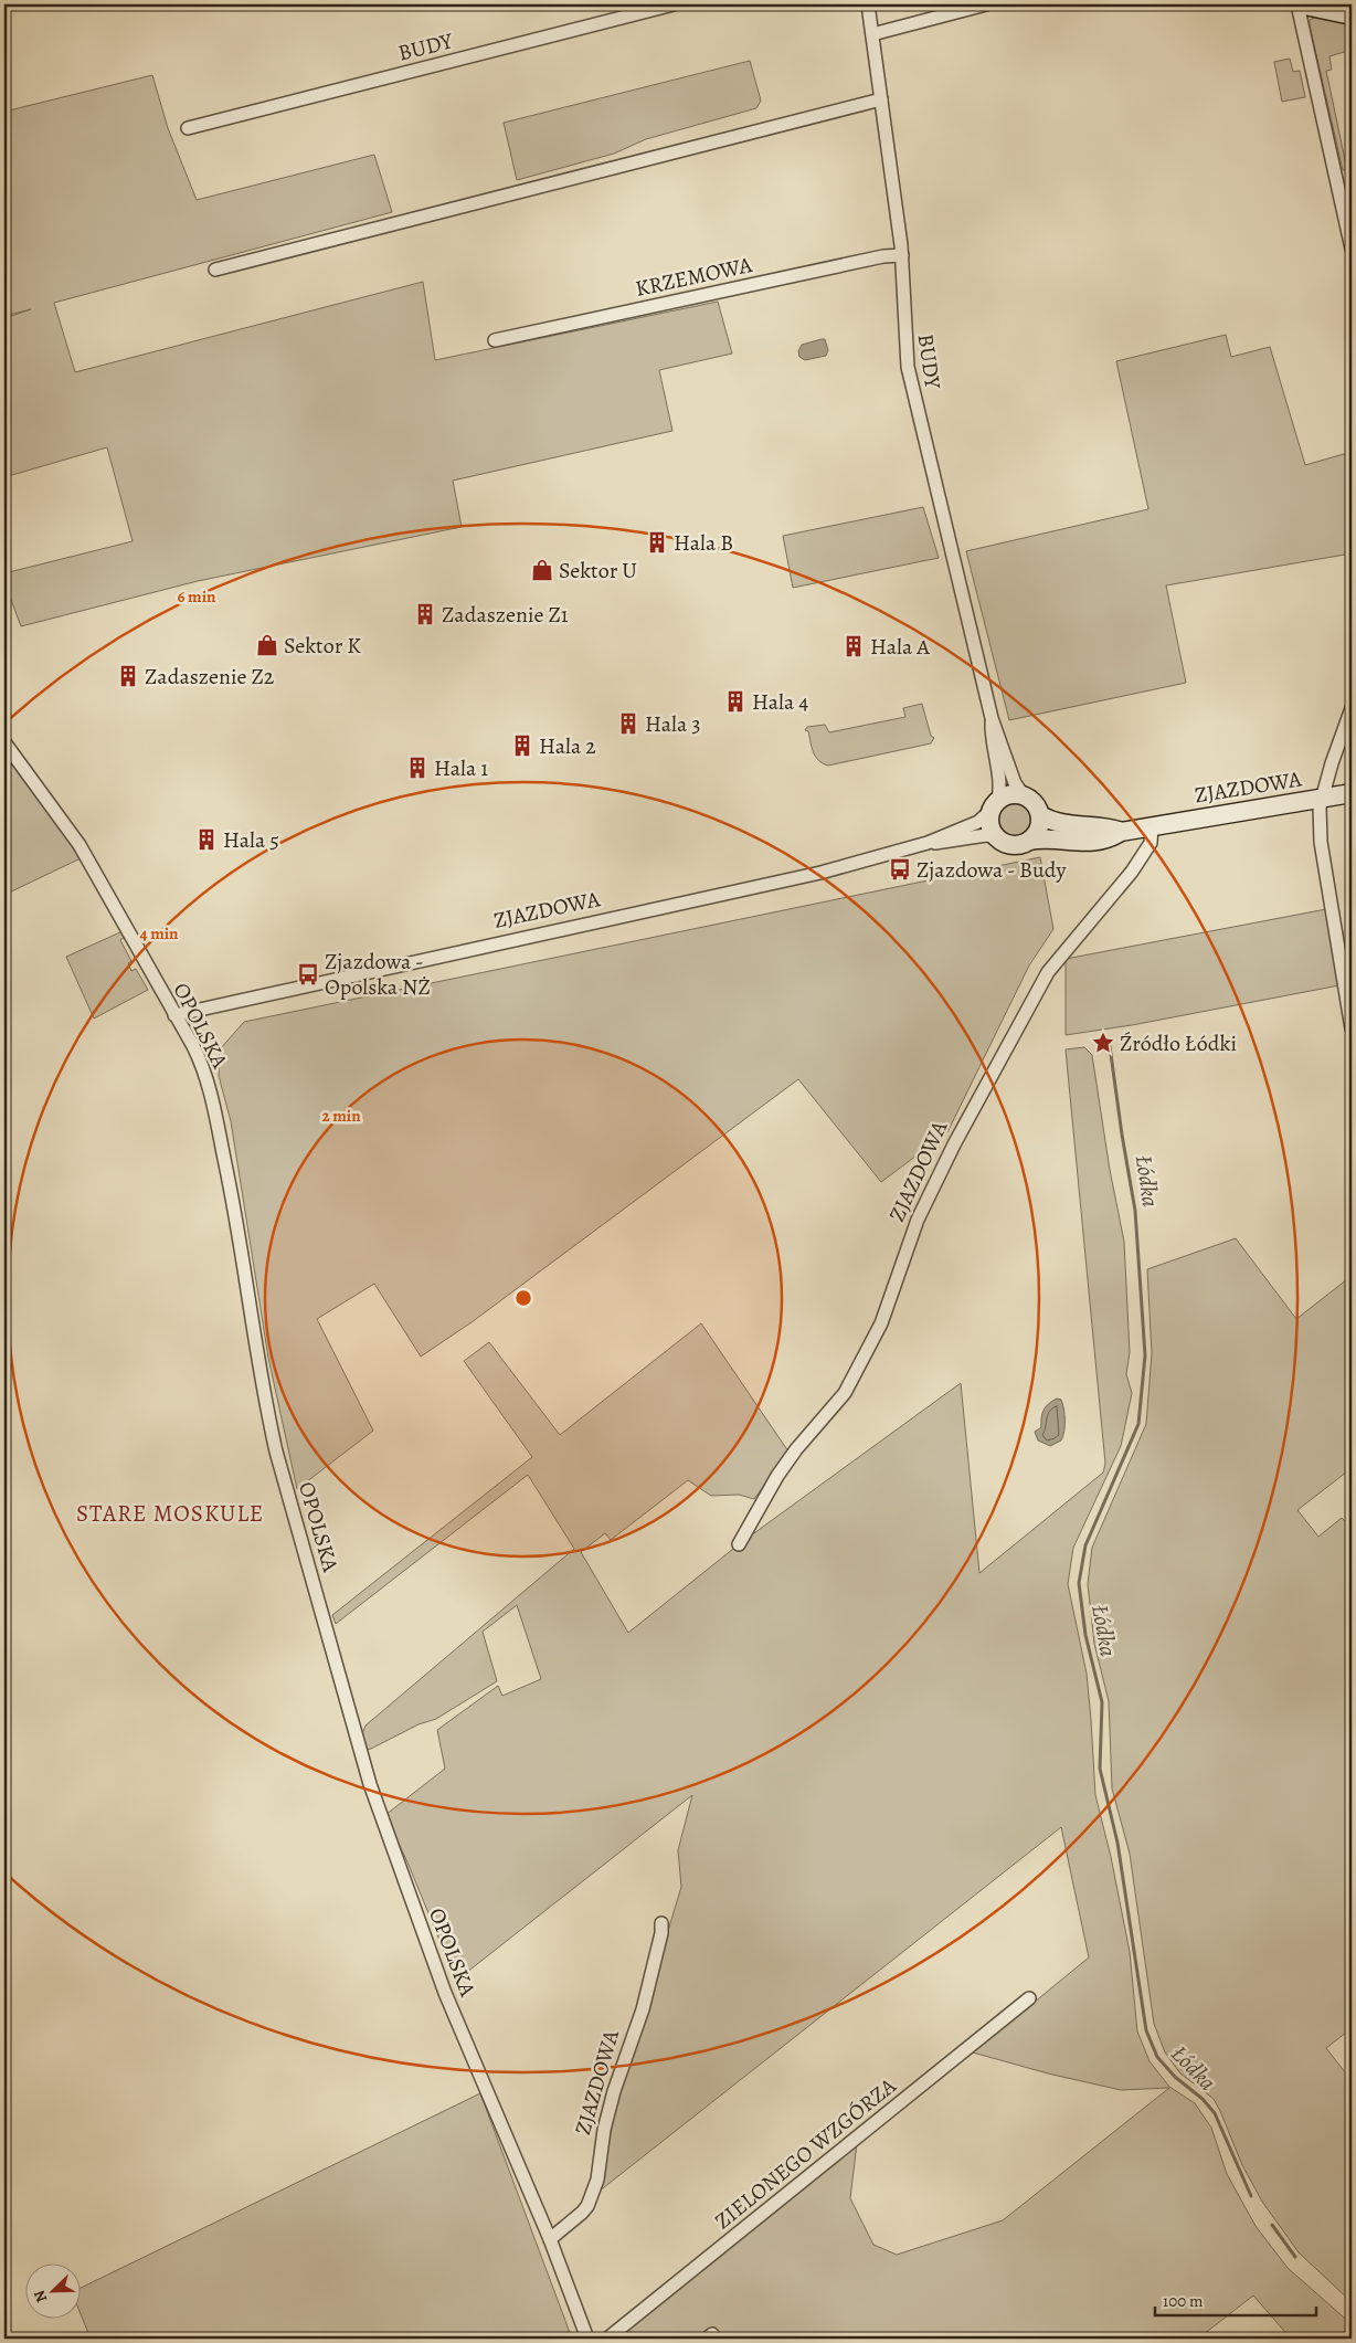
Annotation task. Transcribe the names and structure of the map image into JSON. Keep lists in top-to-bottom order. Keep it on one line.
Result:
{"streets":{"street":["BUDY","KRZEMOWA","ZJAZDOWA","OPOLSKA","ZIELONEGO WZGÓRZA"]},"crossings":[["BUDY","KRZEMOWA"],["BUDY","ZJAZDOWA"],["ZJAZDOWA","OPOLSKA"]],"districts":["STARE MOSKULE"],"water":["Łódka"],"places":{"building":["Hala B","Zadaszenie Z1","Hala A","Zadaszenie Z2","Hala 4","Hala 3","Hala 2","Hala 1","Hala 5"],"shop":["Sektor U","Sektor K"],"bus stop":["Zjazdowa - Budy","Zjazdowa - Opolska NŻ"],"place":["Źródło Łódki"]},"scale_bar":"100 m","north":"bottom left","rings":["6 min","4 min","2 min"]}
